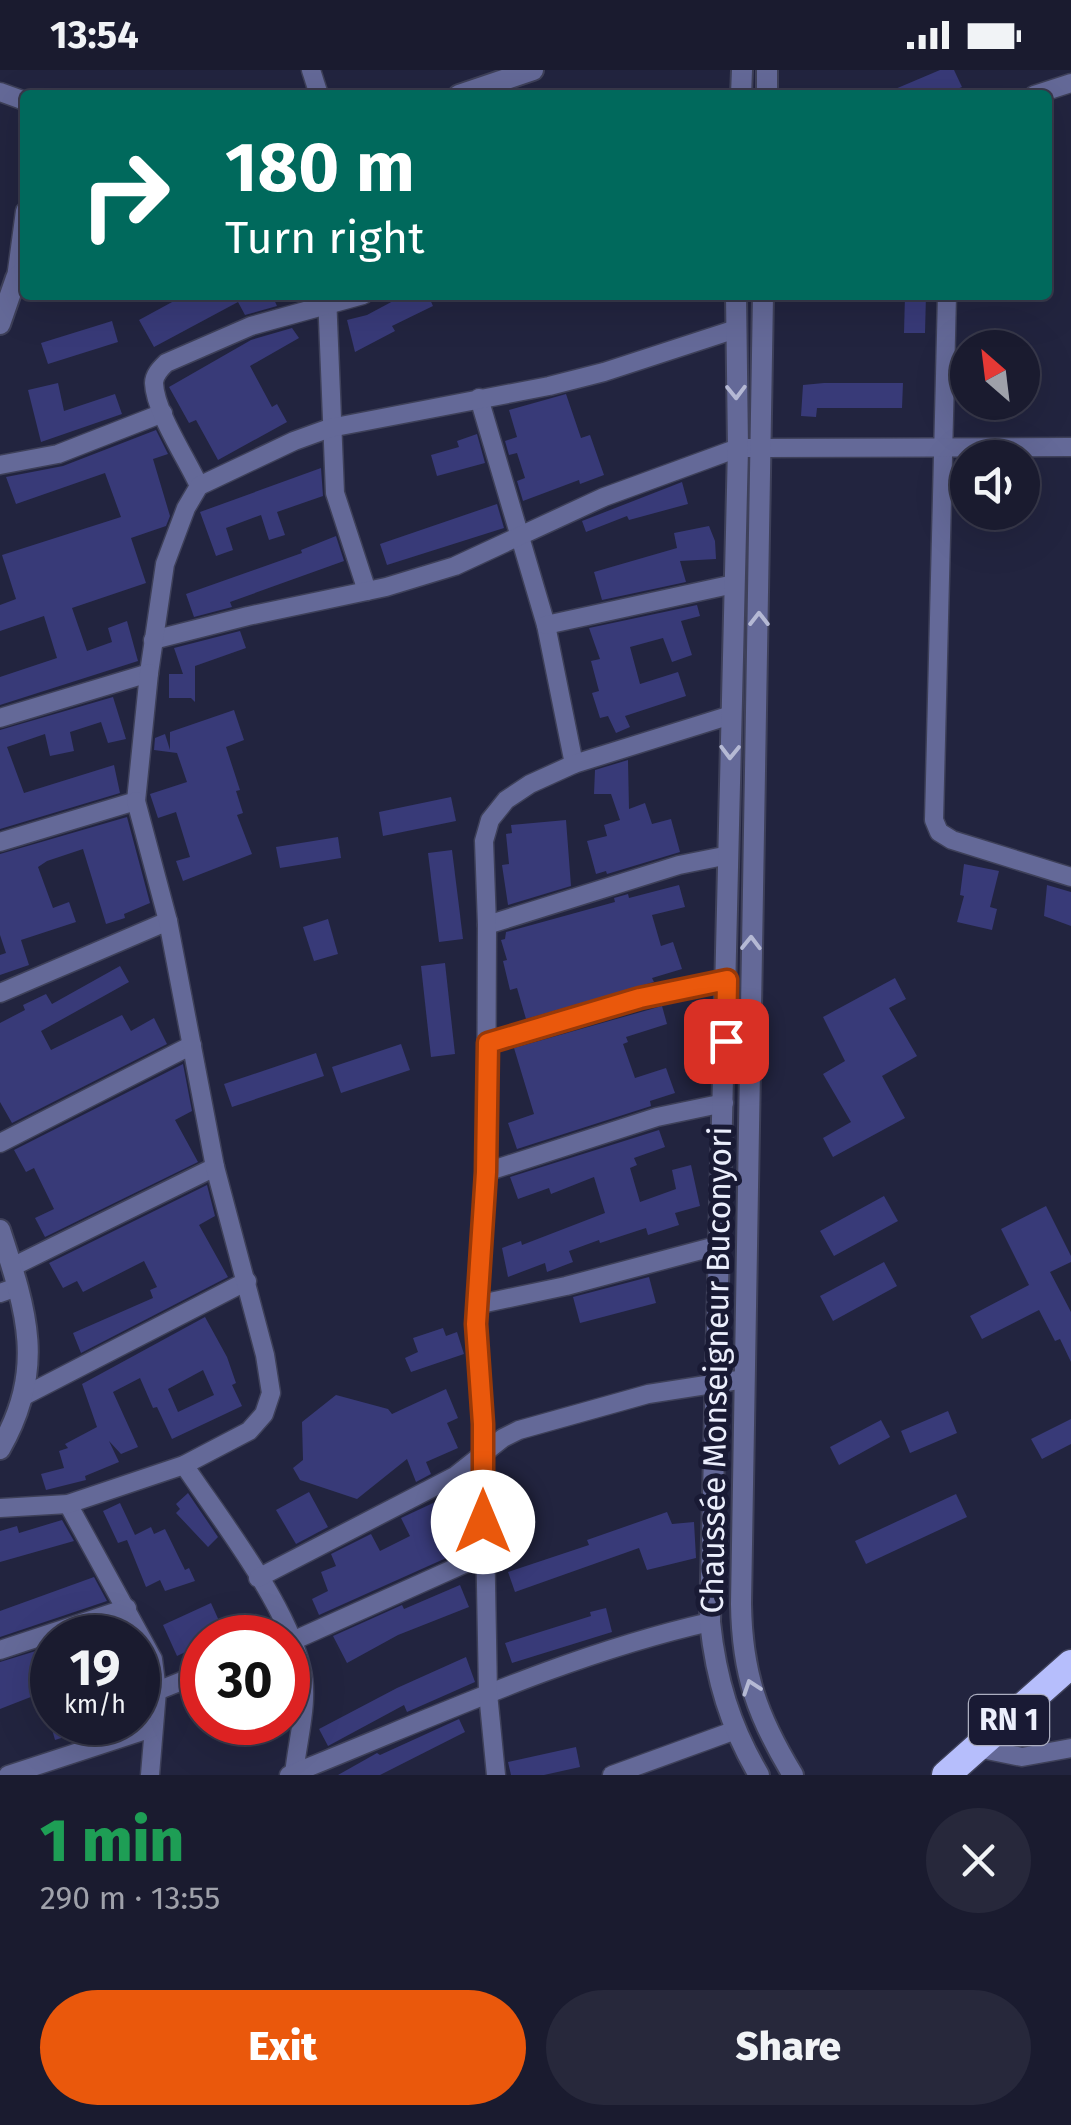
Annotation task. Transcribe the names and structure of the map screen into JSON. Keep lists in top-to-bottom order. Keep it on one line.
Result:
{"streets":{"highway":["RN 1"],"street":["Chaussée Monseigneur Buconyori"]},"north":"top left","page":{"status":"13:54","turn":["180 m","Turn right"],"speed":"19 km/h","limit":"30","heading":["1 min","290 m · 13:55"],"buttons":["Exit","Share"]}}
